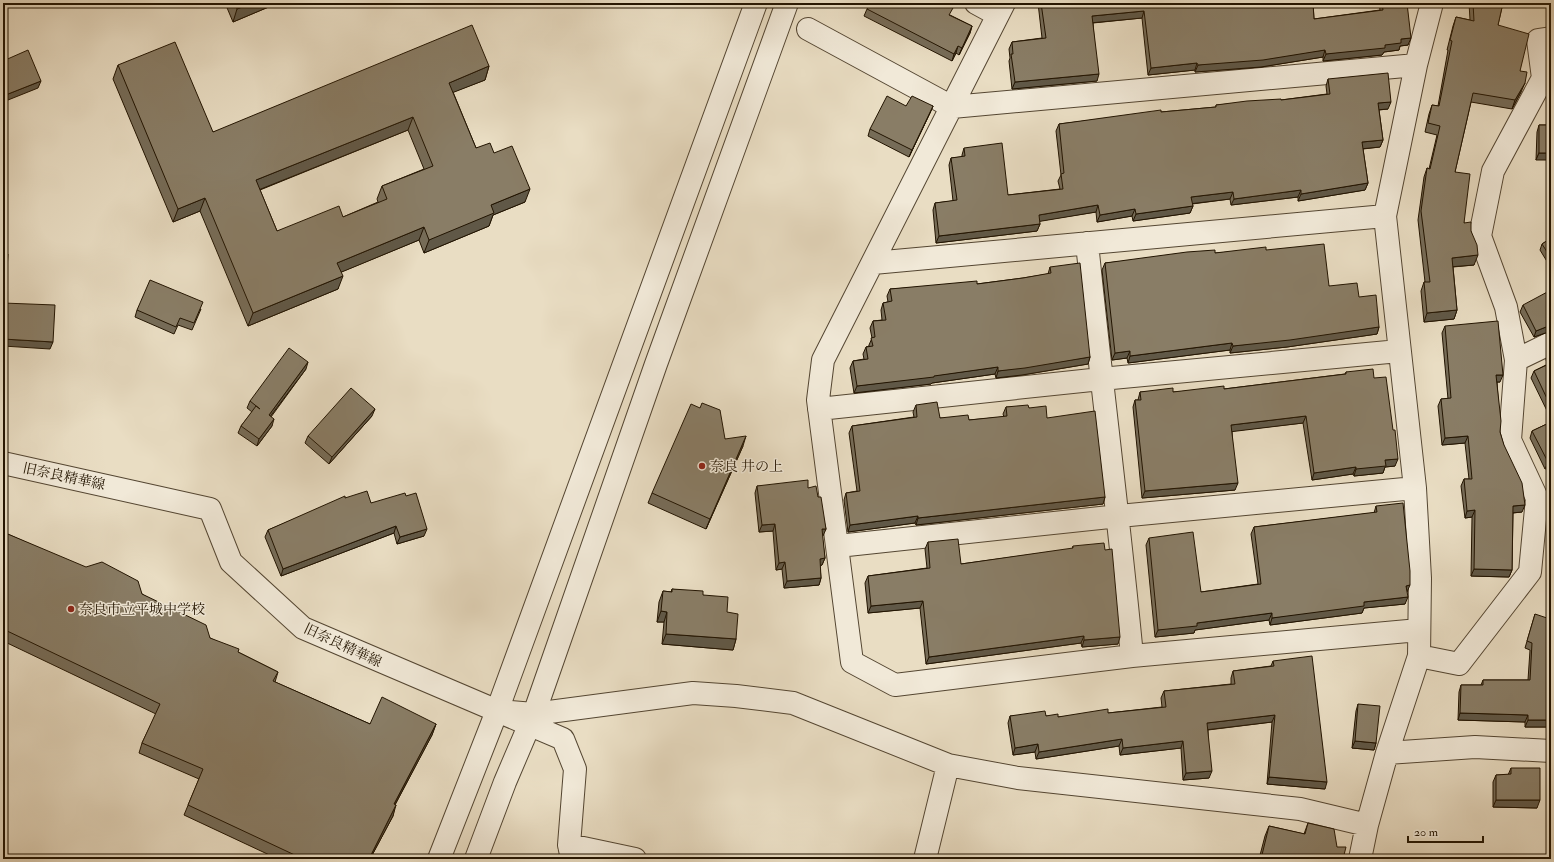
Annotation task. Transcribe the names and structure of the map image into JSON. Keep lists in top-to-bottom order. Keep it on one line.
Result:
{"streets":{"street":["旧奈良精華線"]},"places":["奈良 井の上","奈良市立平城中学校"],"scale_bar":"20 m"}
